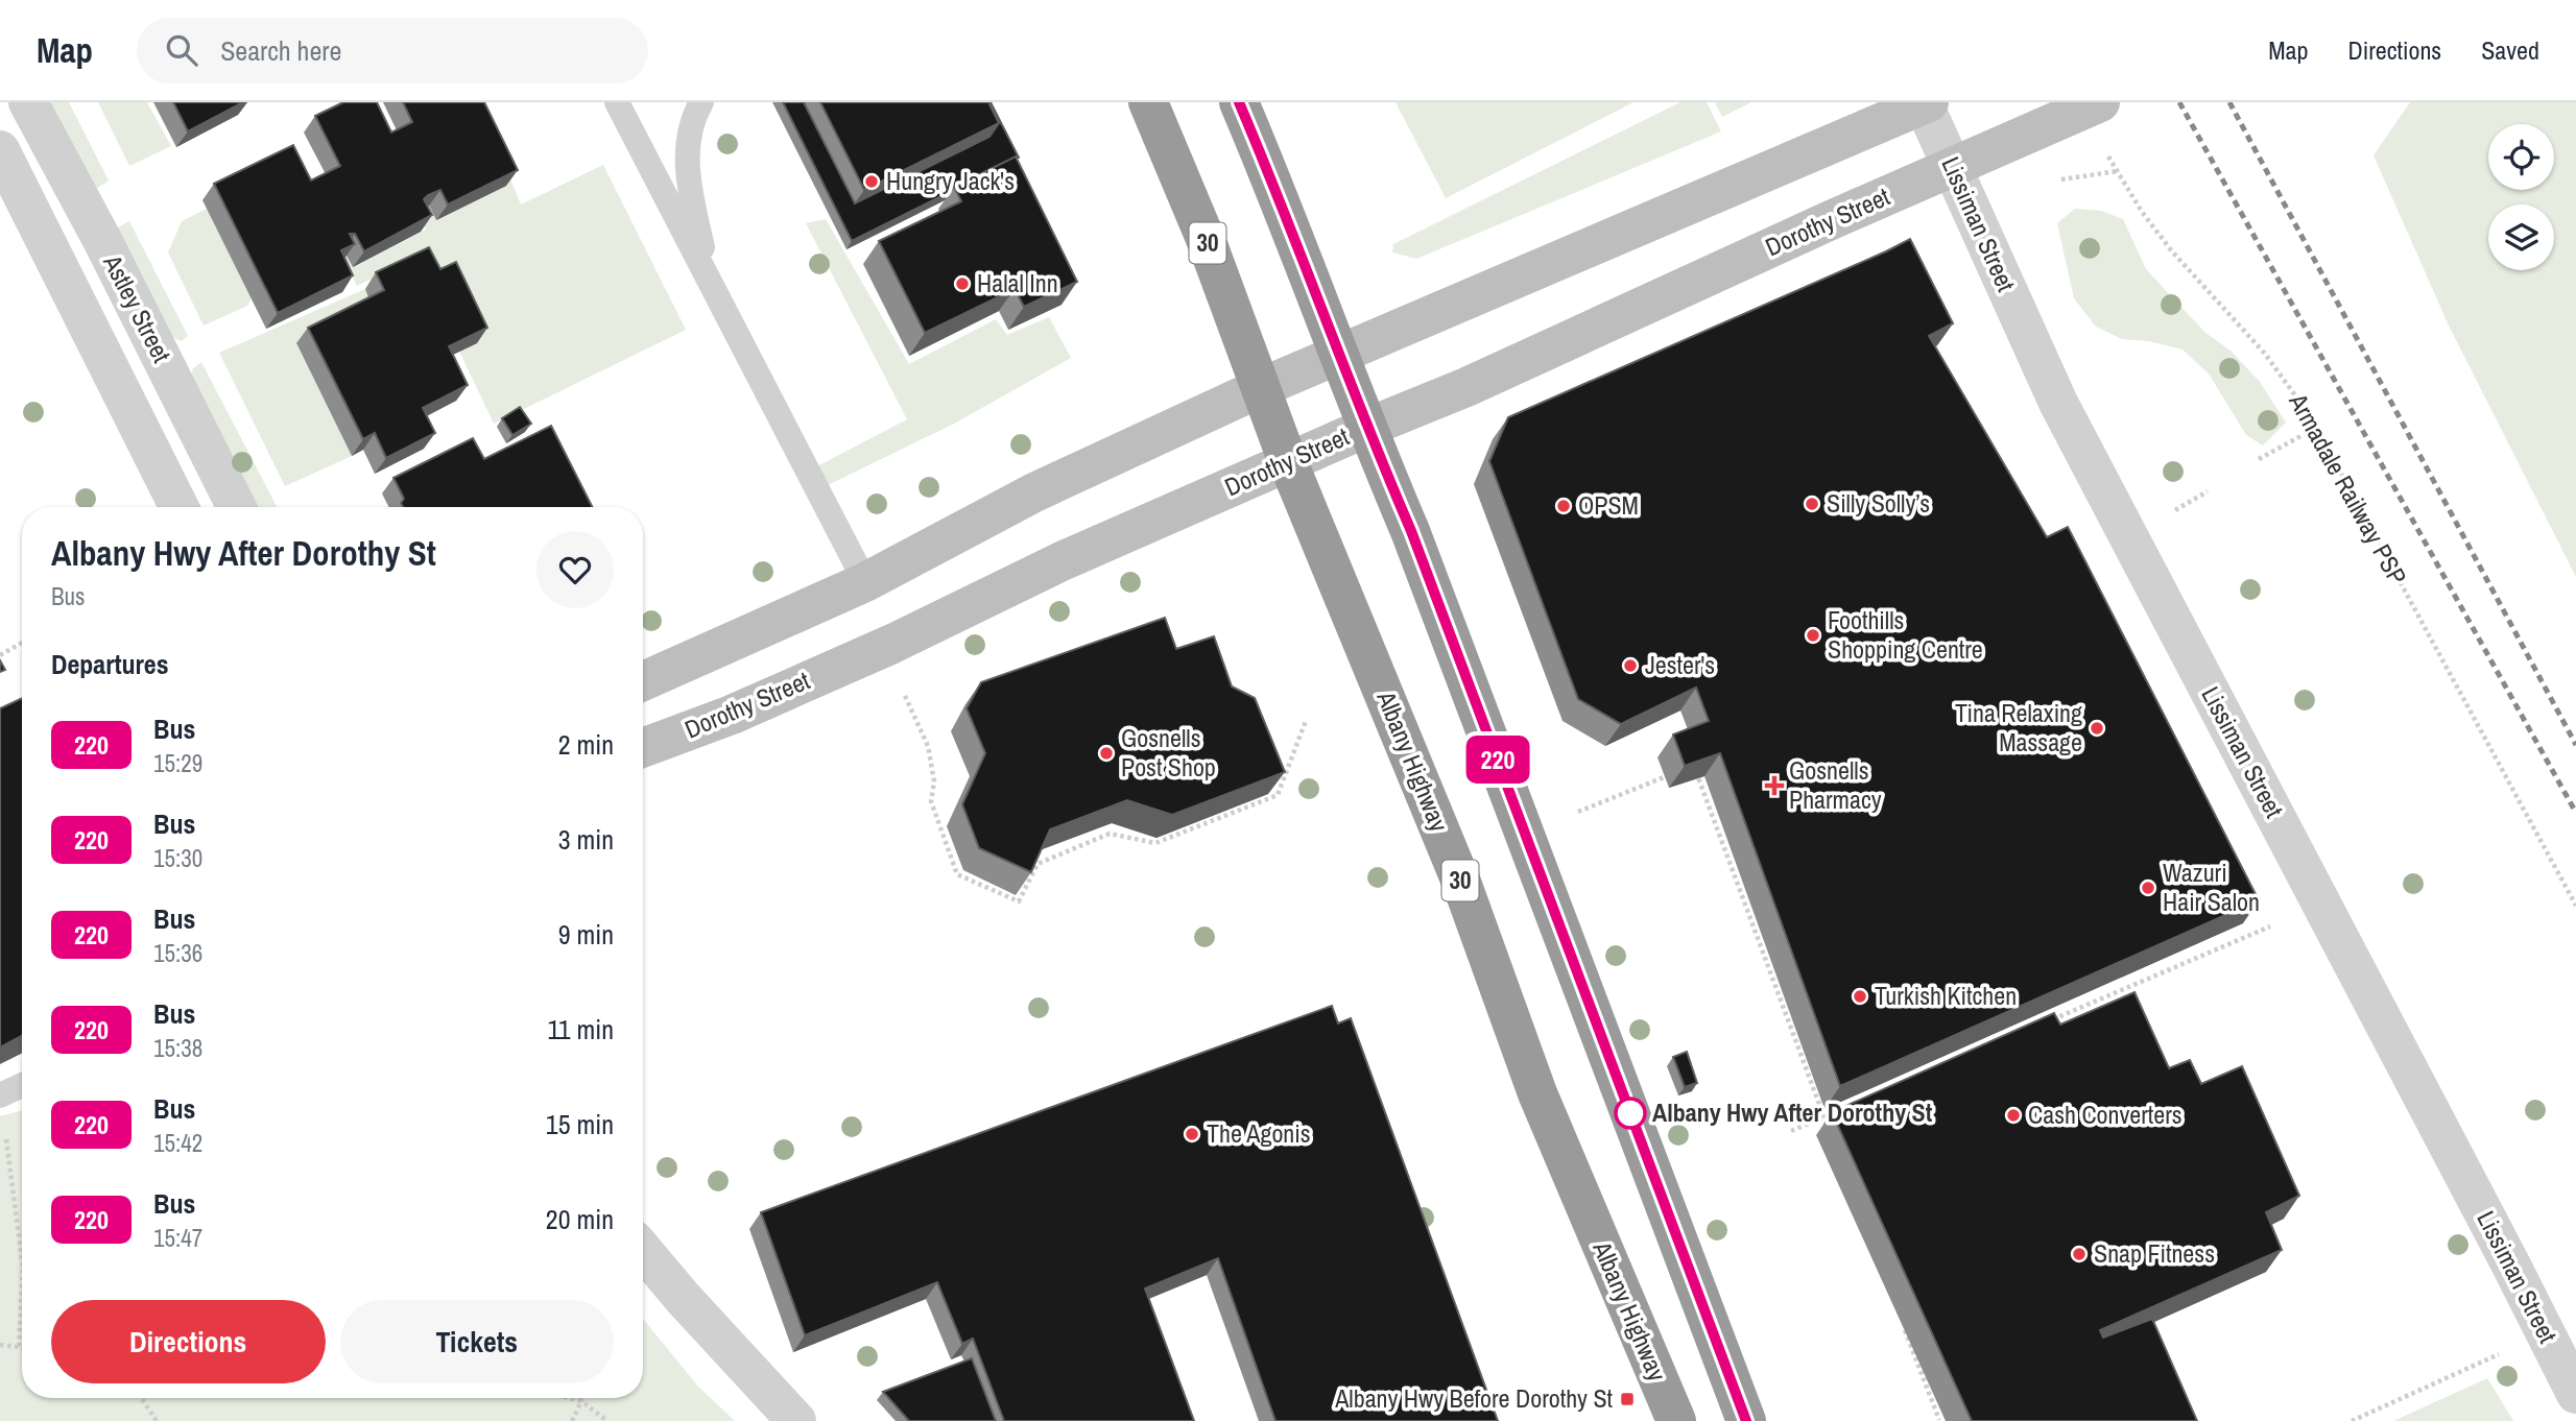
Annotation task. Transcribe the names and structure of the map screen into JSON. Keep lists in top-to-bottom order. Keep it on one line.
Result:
{"streets":{"highway":["30","Albany Highway"],"street":["Dorothy Street","Lissiman Street","Astley Street"],"path":["Armadale Railway PSP"]},"crossings":[["Dorothy Street","Lissiman Street"],["Dorothy Street","Armadale Railway PSP"],["Dorothy Street","Albany Highway"]],"places":{"other":["Hungry Jack's","Halal Inn","Silly Solly’s","OPSM","Foothills Shopping Centre","Jester's","Tina Relaxing Massage","Gosnells Post Shop","Wazuri Hair Salon","Turkish Kitchen","Albany Hwy After Dorothy St","Cash Converters","The Agonis","Snap Fitness"],"health":["Gosnells Pharmacy"],"transit":["Albany Hwy Before Dorothy St"]},"lines":["bus line 220"],"page":{"header":"Map","search":"Search here","nav":["Map","Directions","Saved"],"on_map":"220","heading":[["Albany Hwy After Dorothy St","Bus"],"Departures"],"list":[{"mark":"220","name":"Bus","note":"15:29","value":"2 min"},{"mark":"220","name":"Bus","note":"15:30","value":"3 min"},{"mark":"220","name":"Bus","note":"15:36","value":"9 min"},{"mark":"220","name":"Bus","note":"15:38","value":"11 min"},{"mark":"220","name":"Bus","note":"15:42","value":"15 min"},{"mark":"220","name":"Bus","note":"15:47","value":"20 min"}],"buttons":["Directions","Tickets"]}}
